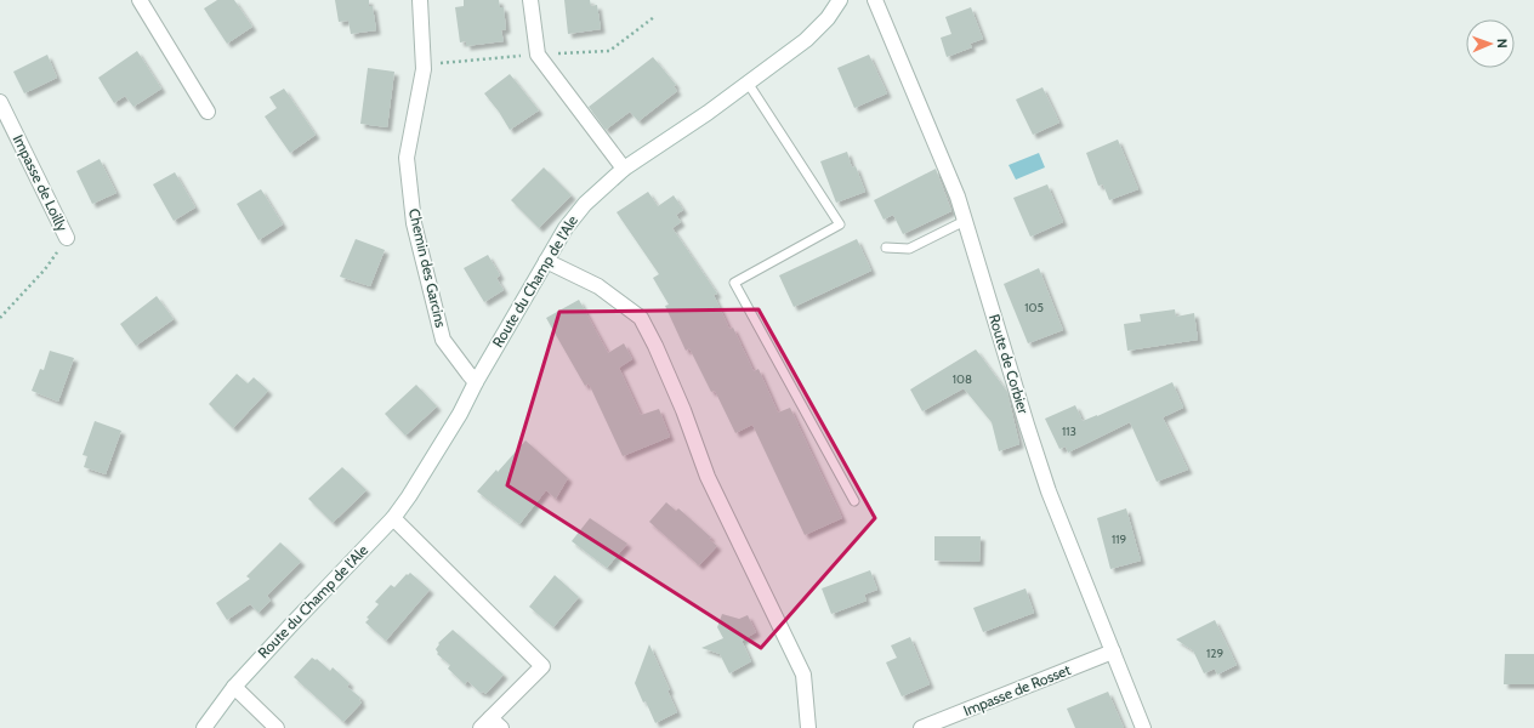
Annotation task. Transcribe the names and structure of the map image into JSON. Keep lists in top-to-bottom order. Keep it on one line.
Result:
{"streets":{"street":["Impasse de Loilly","Chemin des Garcins","Route du Champ de l'Ale","Route de Corbier","Impasse de Rosset"]},"crossings":[["Chemin des Garcins","Route du Champ de l'Ale"],["Route de Corbier","Impasse de Rosset"]],"house_numbers":["105","108","113","119","129"],"north":"right"}
